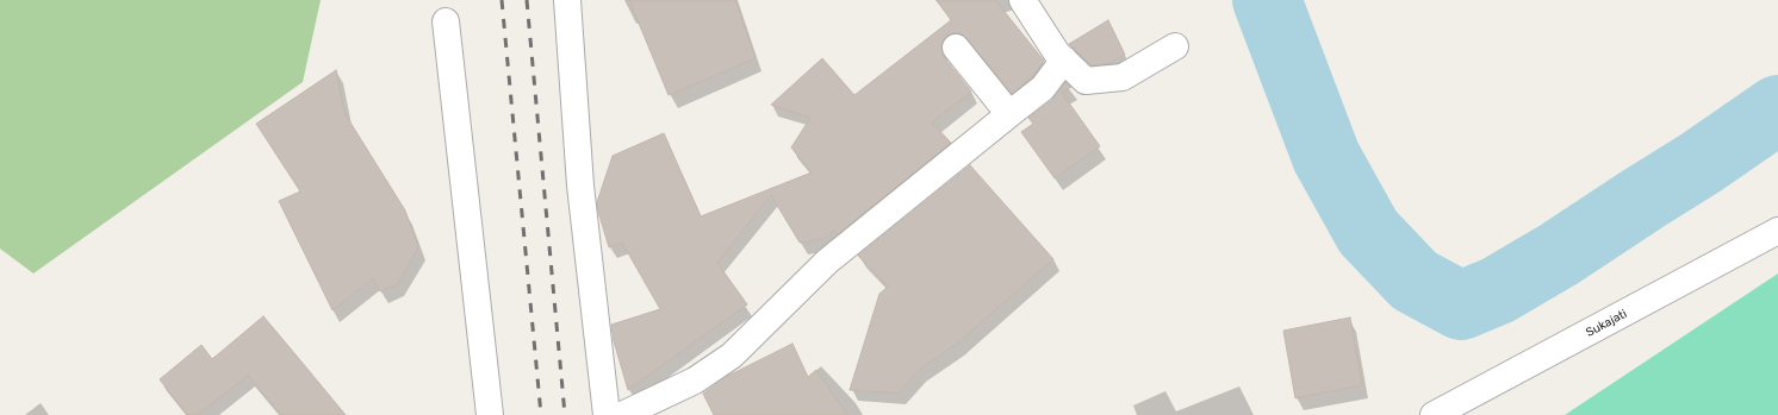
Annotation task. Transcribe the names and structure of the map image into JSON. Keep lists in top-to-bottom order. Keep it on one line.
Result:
{"streets":{"street":["Sukajati"]}}
